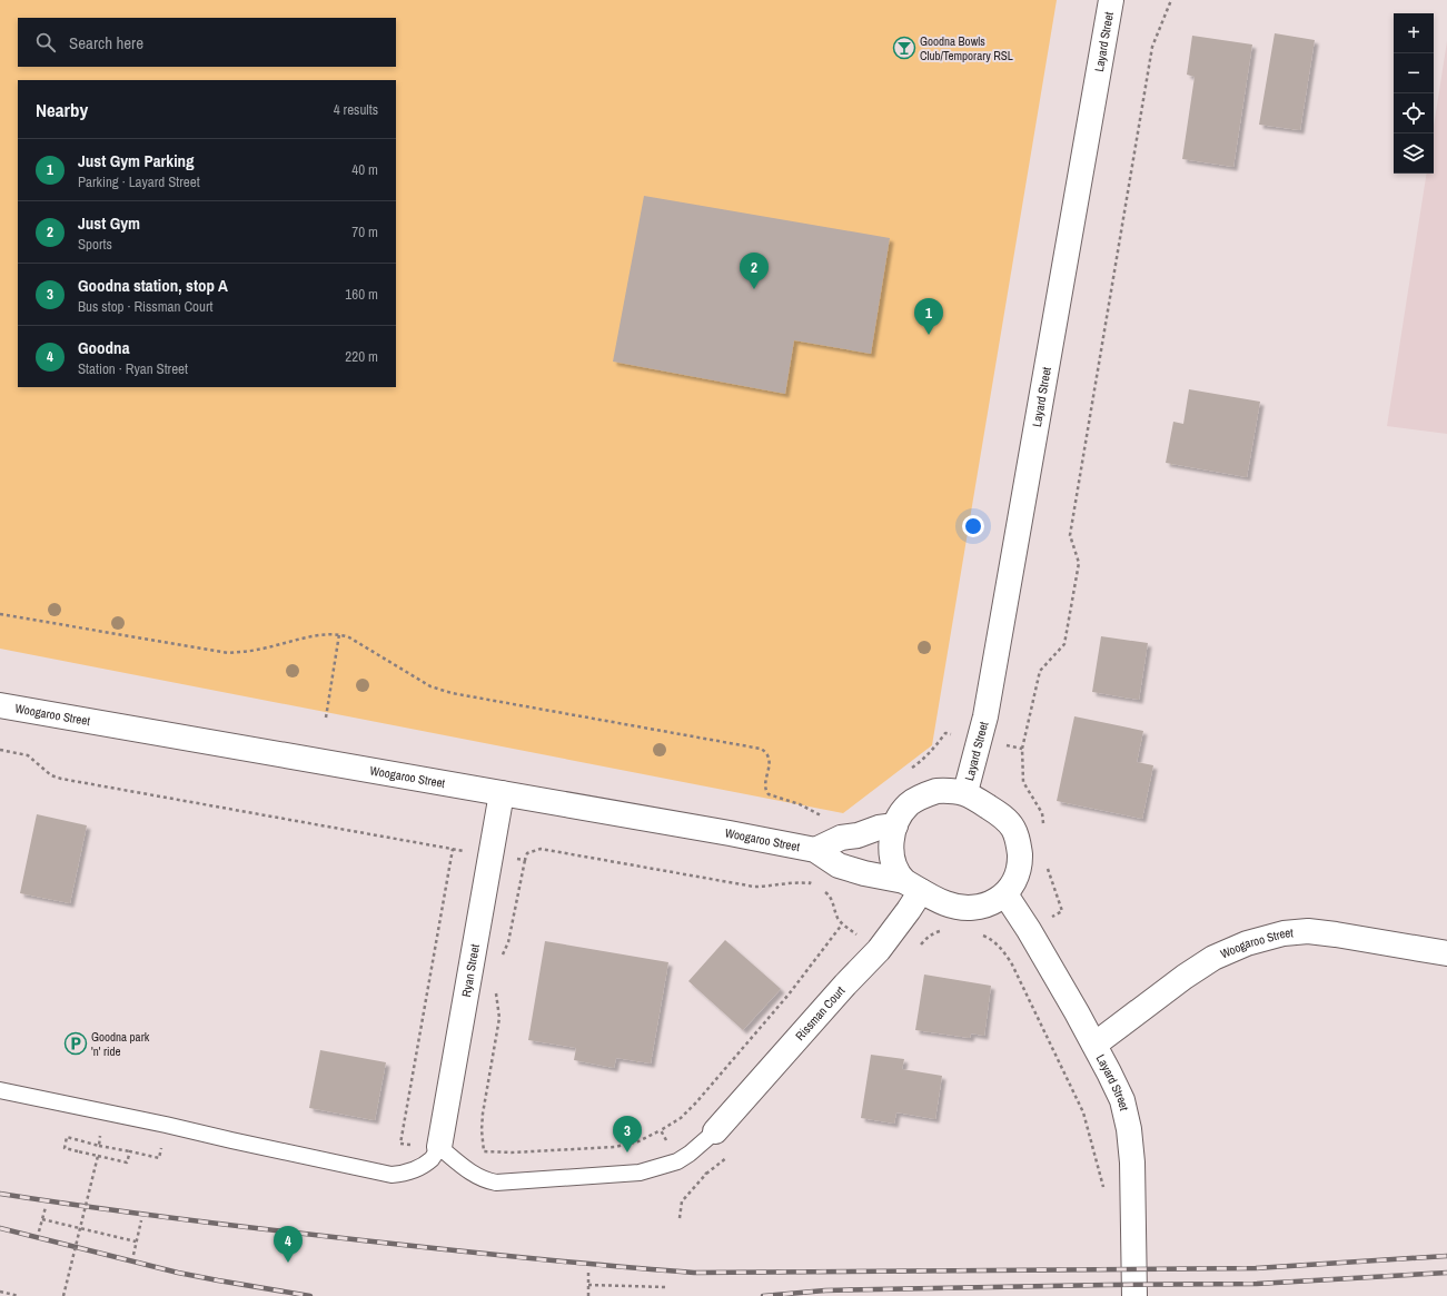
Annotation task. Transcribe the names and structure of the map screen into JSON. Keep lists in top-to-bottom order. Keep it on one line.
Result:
{"streets":{"main road":["Layard Street","Woogaroo Street","Ryan Street","Rissman Court"]},"crossings":[["Layard Street","Woogaroo Street"],["Layard Street","Rissman Court"],["Woogaroo Street","Ryan Street"],["Woogaroo Street","Rissman Court"]],"places":{"bar":["Goodna Bowls Club/Temporary RSL"],"parking":["Goodna park 'n' ride"]},"page":{"map_buttons":["+","−"],"search":"Search here","heading":["Nearby","4 results"],"list":[{"mark":"1","name":"Just Gym Parking","note":"Parking · Layard Street","value":"40 m"},{"mark":"2","name":"Just Gym","note":"Sports","value":"70 m"},{"mark":"3","name":"Goodna station, stop A","note":"Bus stop · Rissman Court","value":"160 m"},{"mark":"4","name":"Goodna","note":"Station · Ryan Street","value":"220 m"}],"pins":["2","1","3","4"]}}
